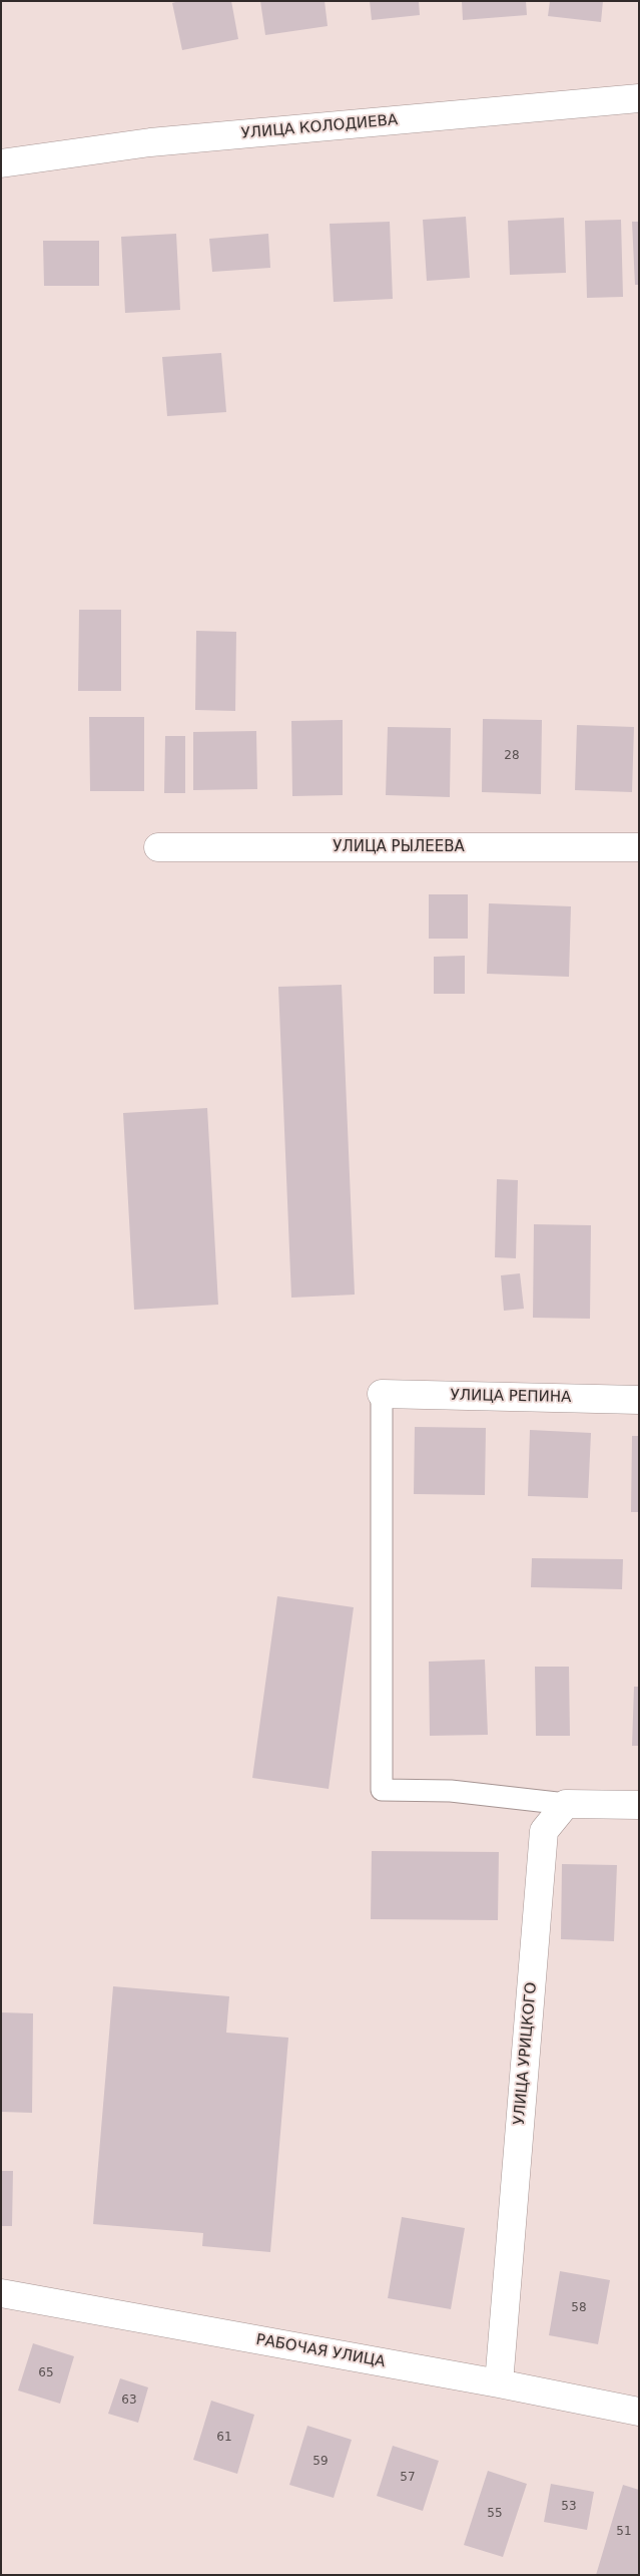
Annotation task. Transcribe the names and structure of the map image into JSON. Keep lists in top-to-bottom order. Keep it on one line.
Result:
{"streets":{"street":["УЛИЦА КОЛОДИЕВА","УЛИЦА РЫЛЕЕВА","УЛИЦА РЕПИНА","УЛИЦА УРИЦКОГО","РАБОЧАЯ УЛИЦА"]},"crossings":[["УЛИЦА УРИЦКОГО","РАБОЧАЯ УЛИЦА"]],"house_numbers":["28","58","65","63","61","59","57","53","55","51"]}
